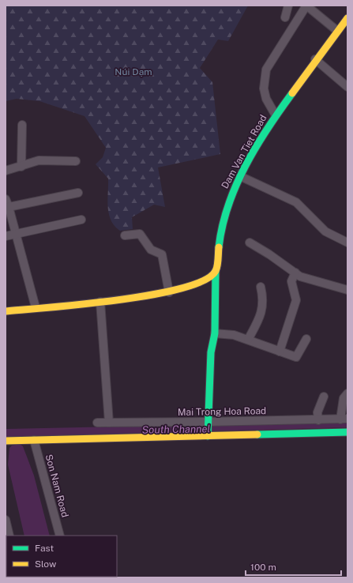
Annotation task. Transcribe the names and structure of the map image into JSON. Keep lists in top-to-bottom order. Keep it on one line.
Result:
{"streets":{"main road":["Dam Van Tiet Road"],"street":["Mai Trong Hoa Road","Son Nam Road"]},"crossings":[["Dam Van Tiet Road","Mai Trong Hoa Road"]],"water":["South Channel"],"parks":["Núi Dạm"],"legend":["Fast","Slow"],"scale_bar":"100 m"}
